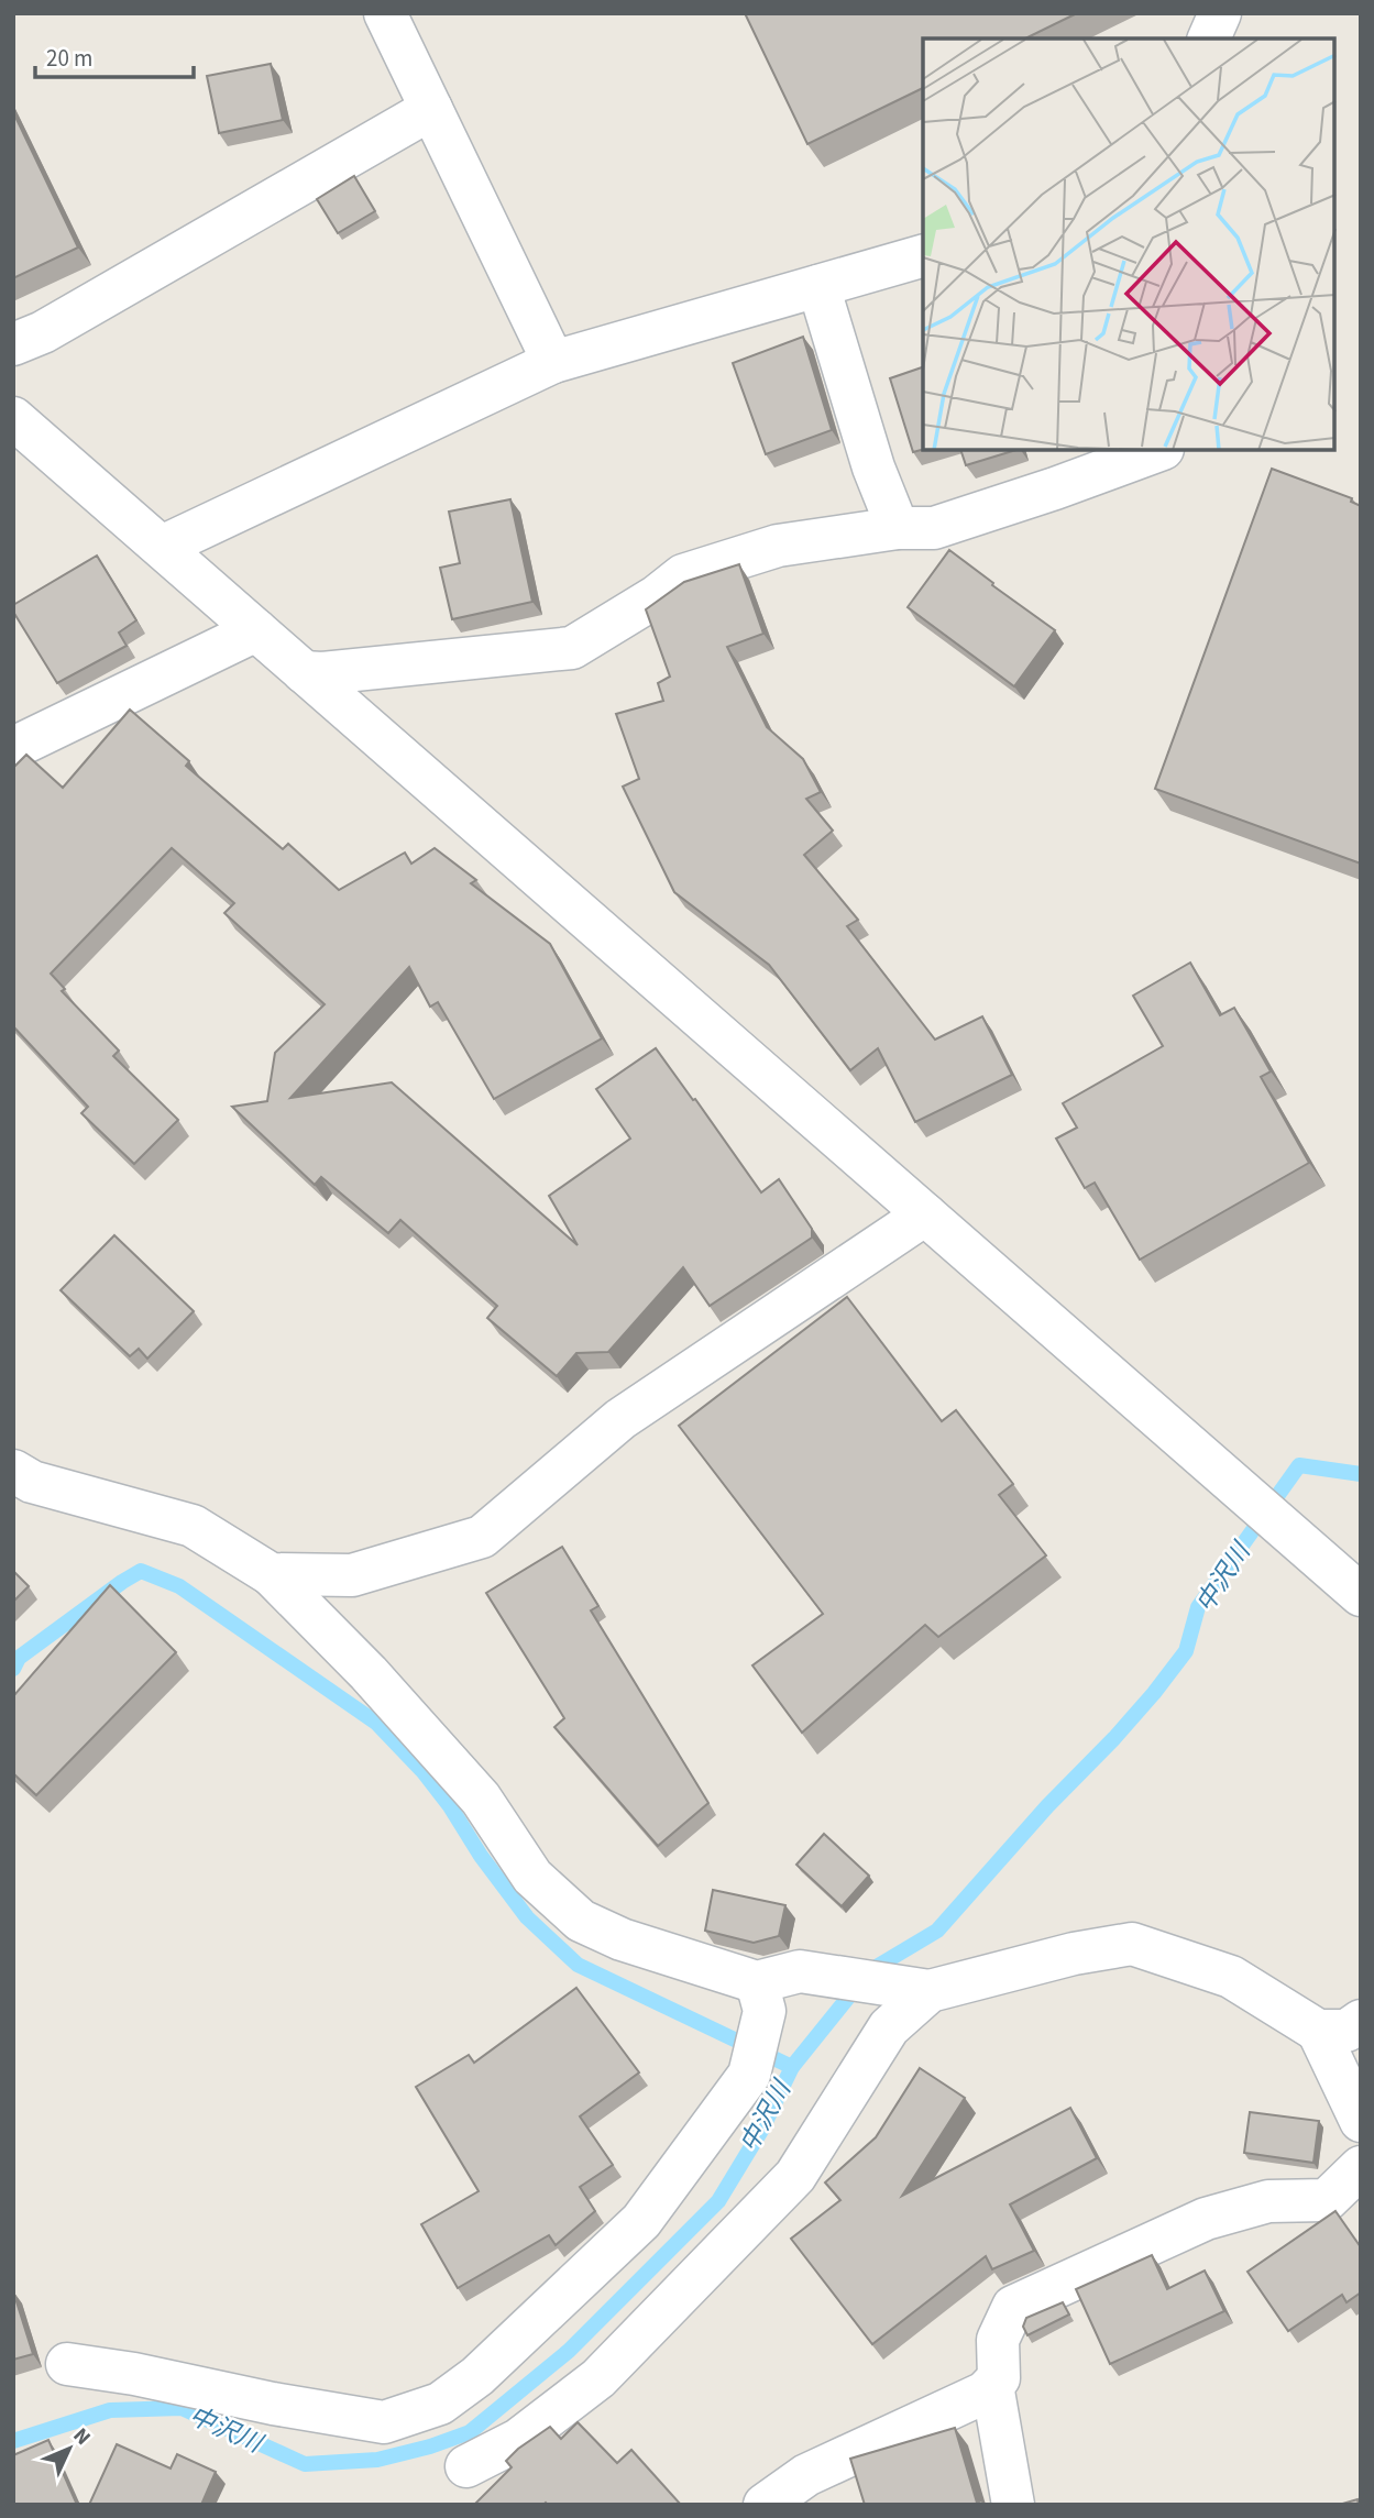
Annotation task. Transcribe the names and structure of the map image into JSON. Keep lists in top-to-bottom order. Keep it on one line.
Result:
{"water":["中沢川"],"scale_bar":"20 m","north":"top right"}
